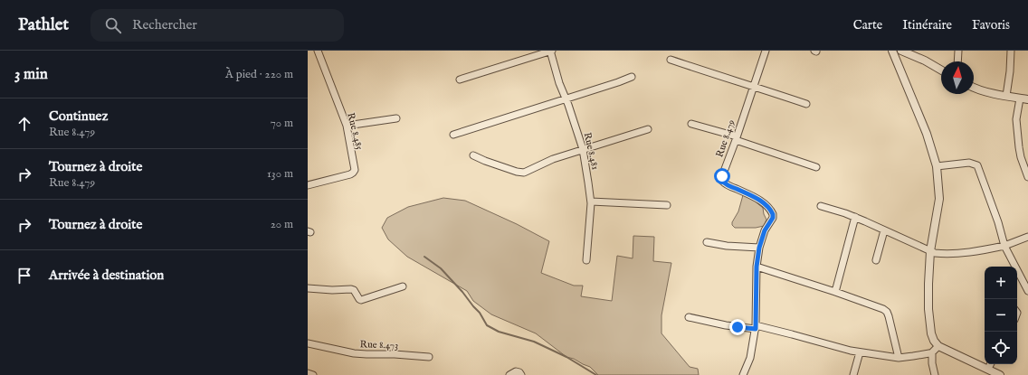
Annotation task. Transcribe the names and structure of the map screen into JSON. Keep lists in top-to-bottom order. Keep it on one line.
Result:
{"streets":{"street":["Rue 8.485","Rue 8.479","Rue 8.481","Rue 8.473"]},"north":"top","page":{"header":"Pathlet","search":"Rechercher","nav":["Carte","Itinéraire","Favoris"],"heading":["3 min","À pied · 220 m"],"list":[["Continuez","Rue 8.479","70 m"],["Tournez à droite","Rue 8.479","130 m"],["Tournez à droite","20 m"],"Arrivée à destination"],"map_buttons":["+","−"]}}
